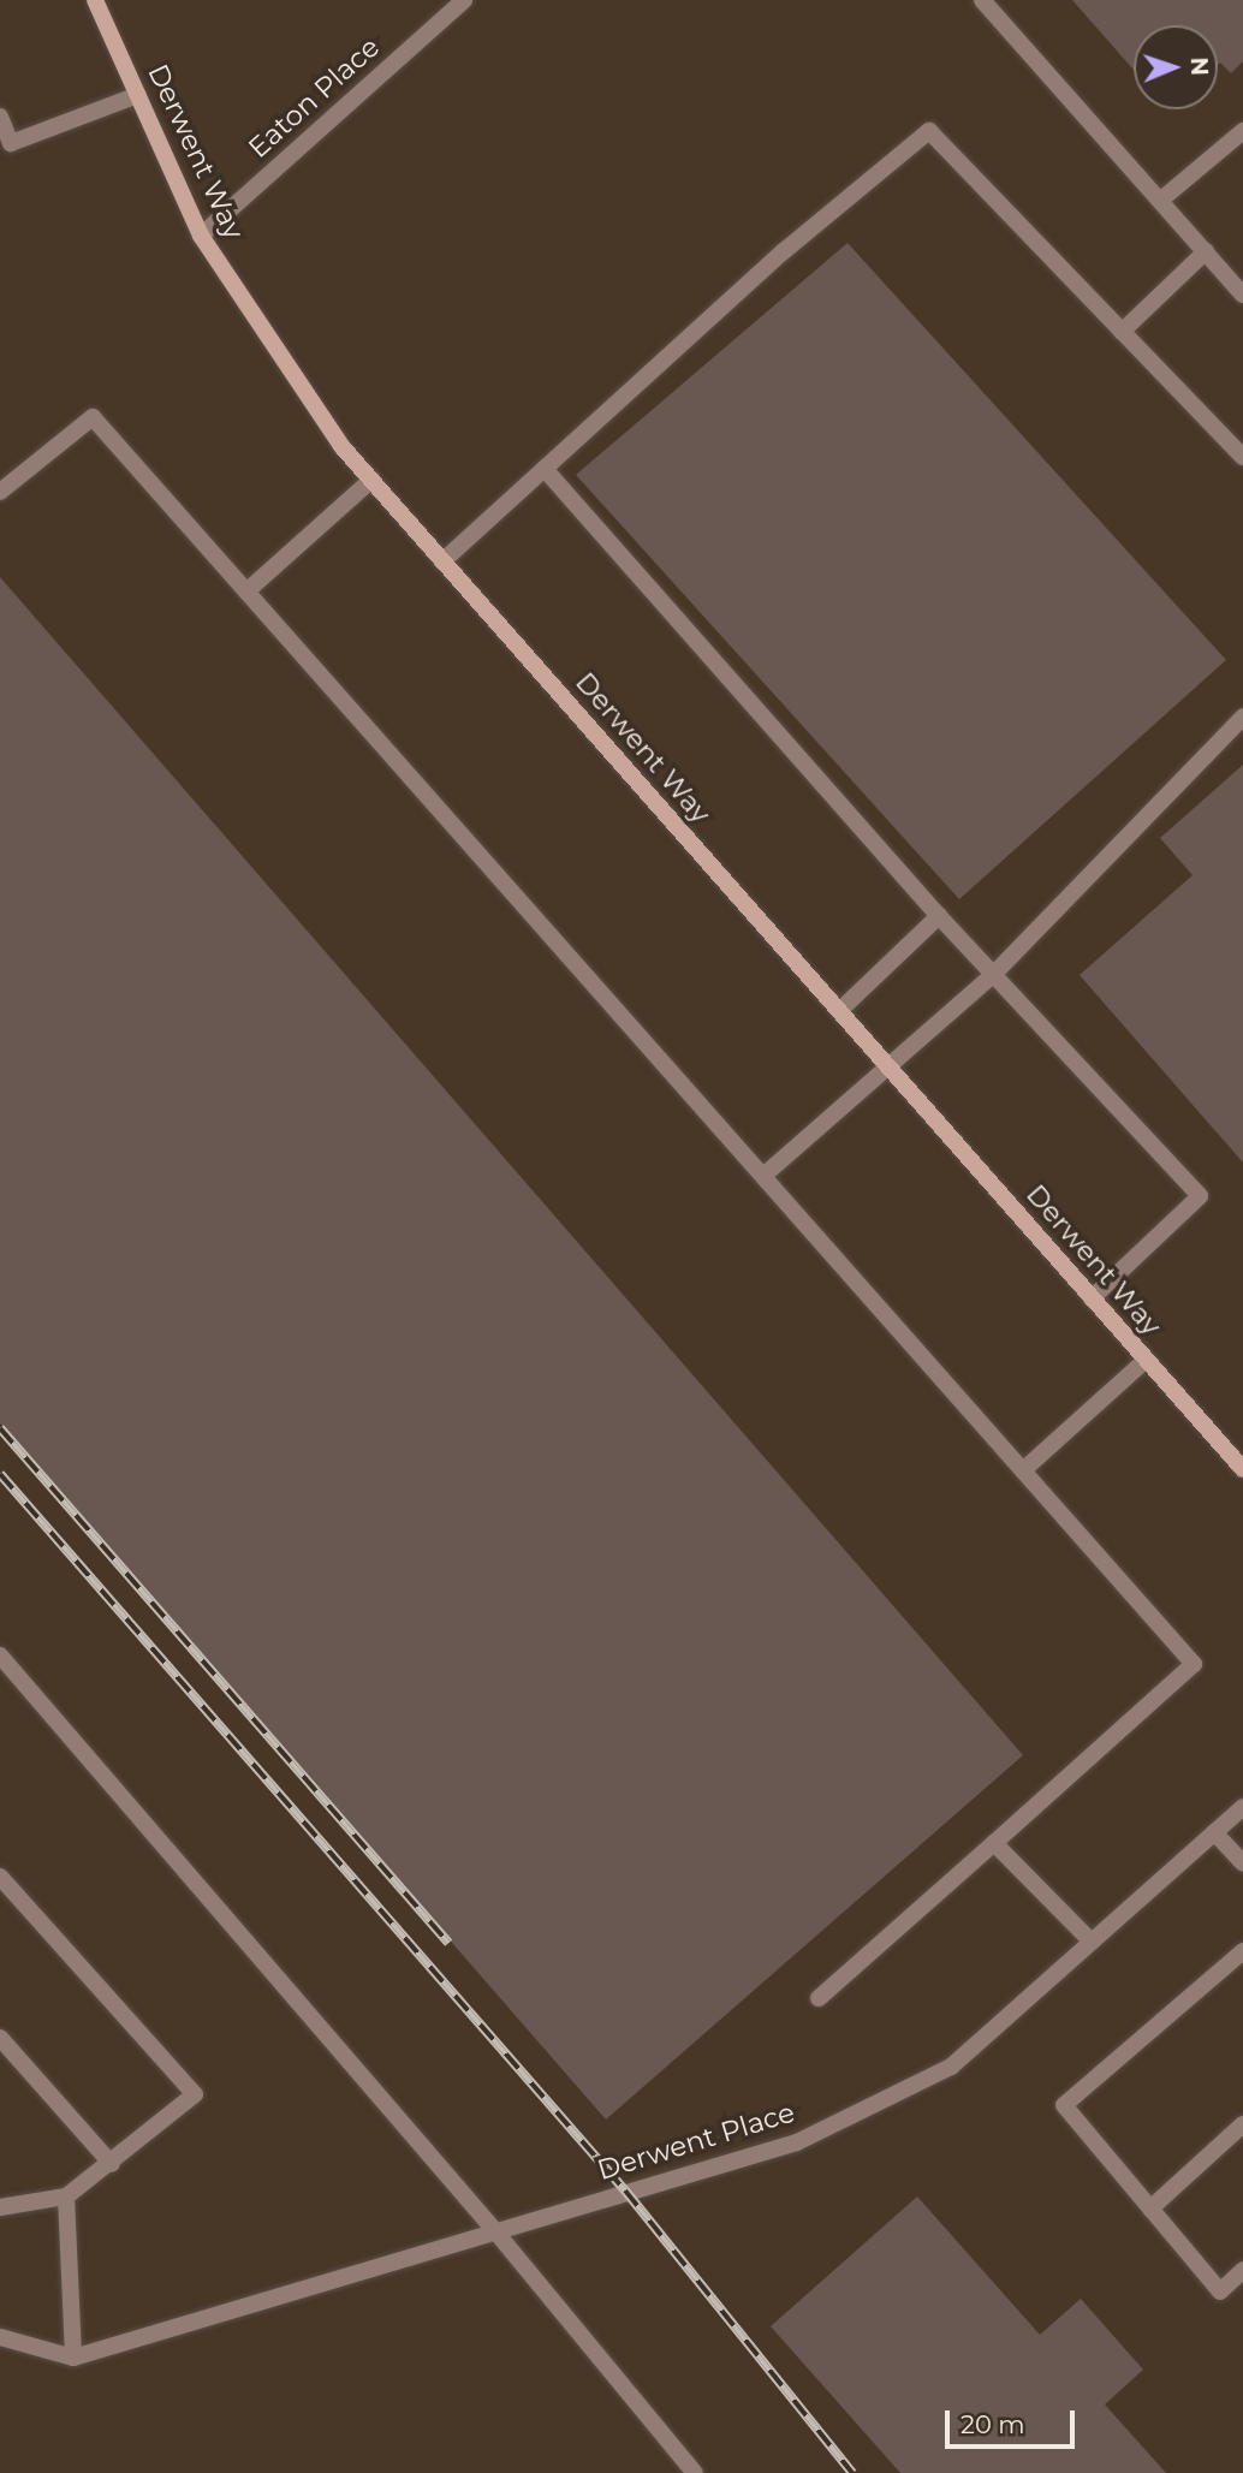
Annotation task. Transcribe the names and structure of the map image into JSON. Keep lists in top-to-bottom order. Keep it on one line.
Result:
{"streets":{"street":["Eaton Place","Derwent Way","Derwent Place"]},"crossings":[["Eaton Place","Derwent Way"]],"scale_bar":"20 m","north":"right"}
